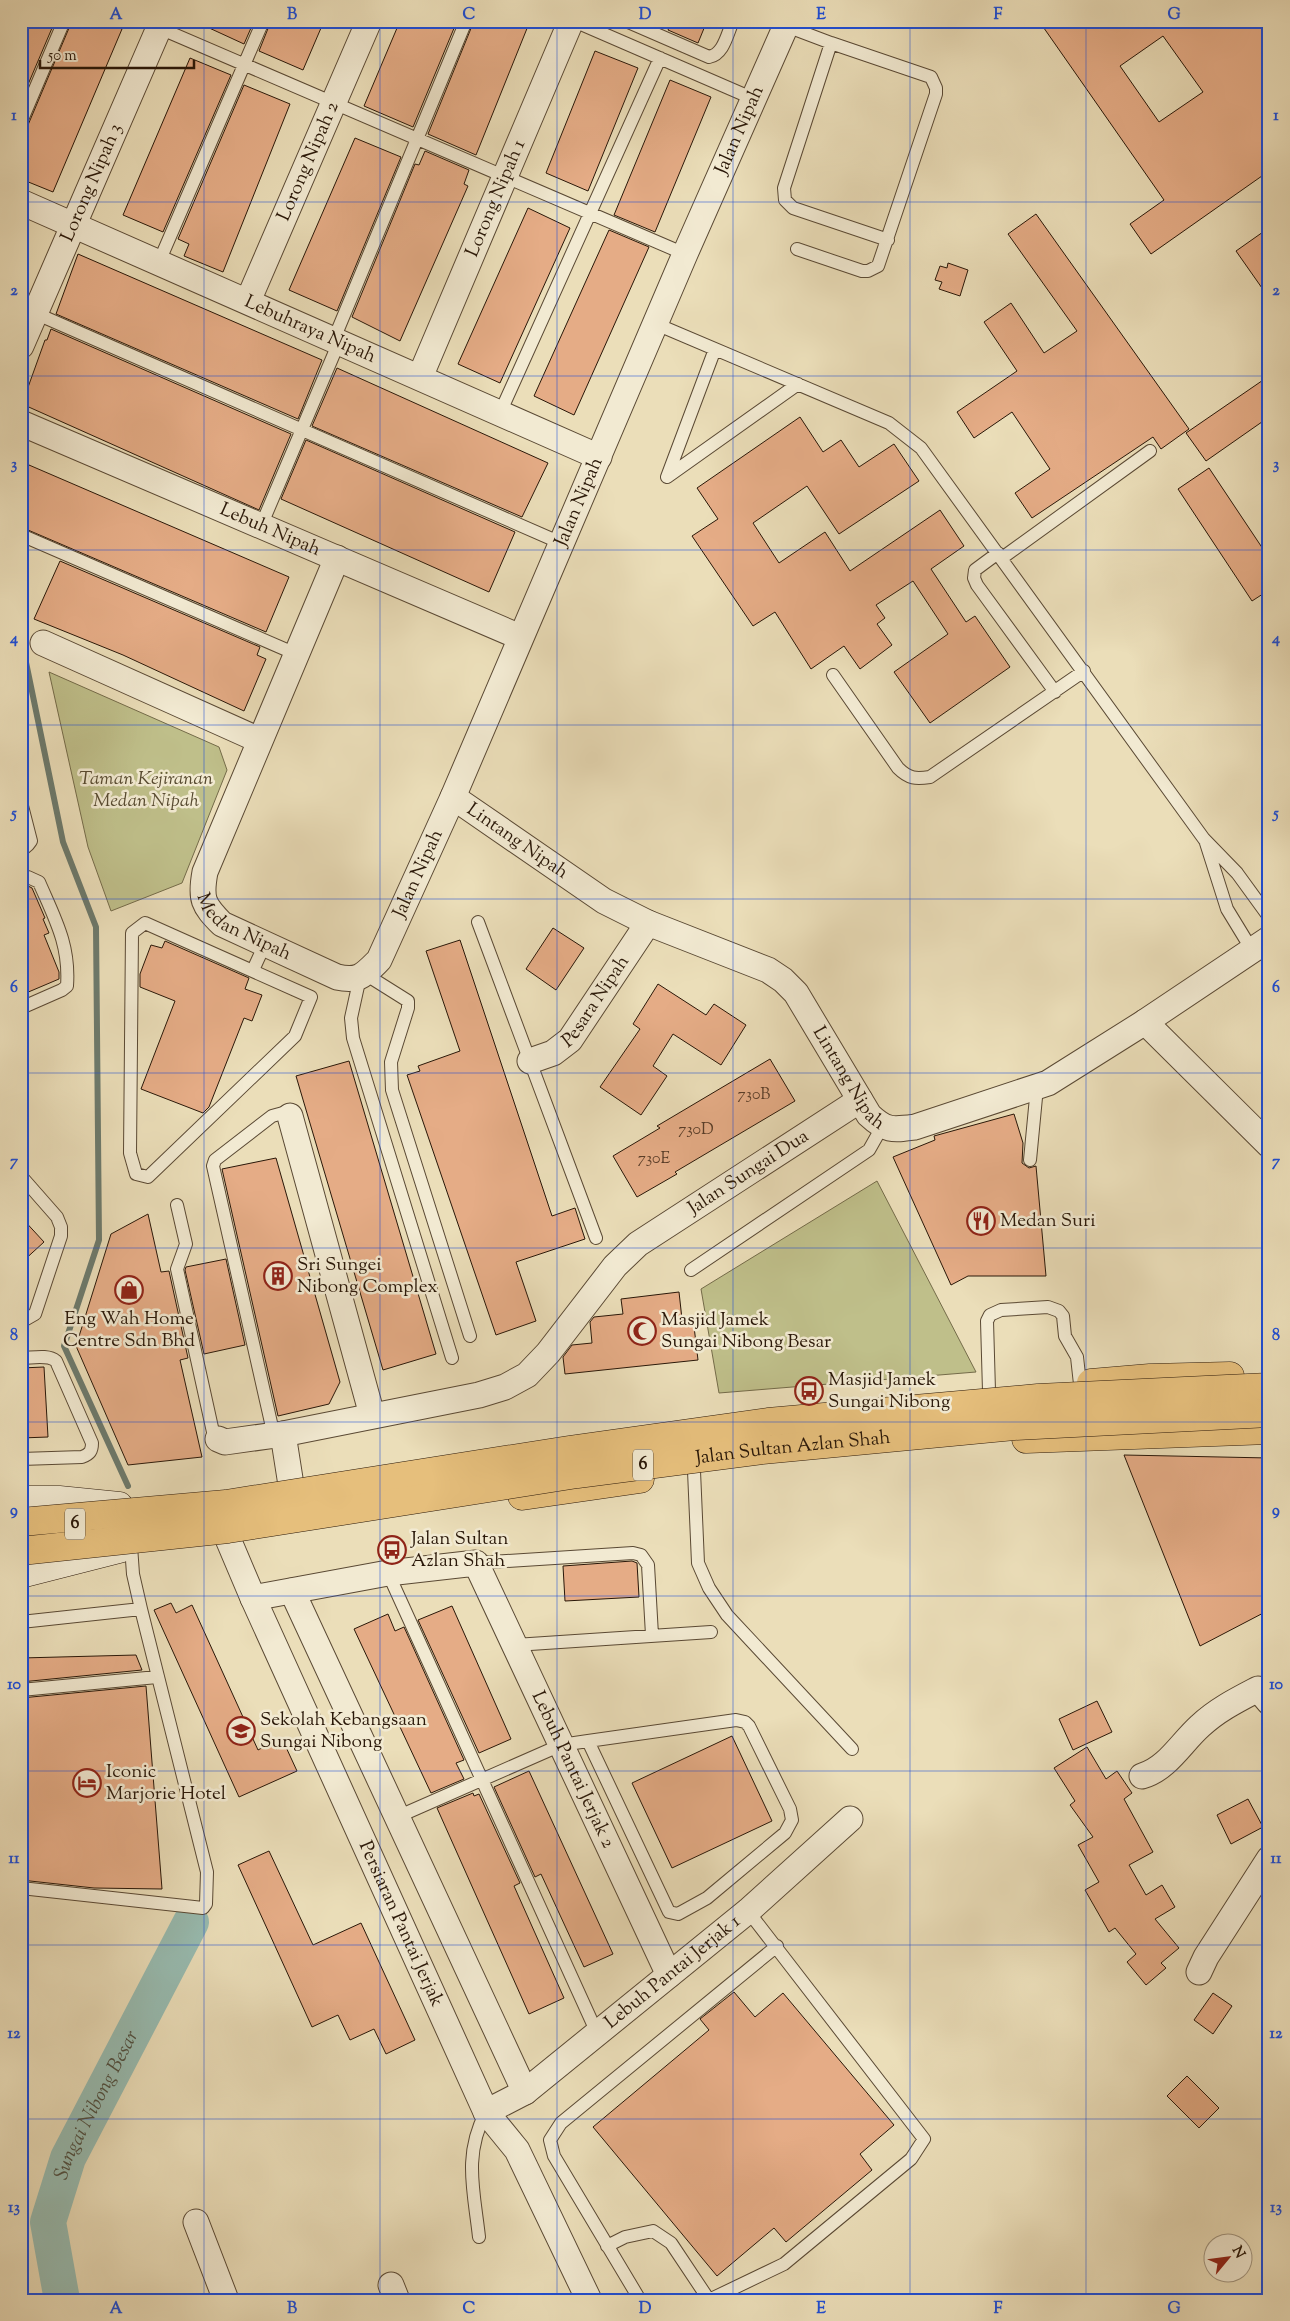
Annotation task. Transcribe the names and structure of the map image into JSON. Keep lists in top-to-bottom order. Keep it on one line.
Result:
{"streets":{"main road":["Jalan Sultan Azlan Shah","6"],"street":["Jalan Nipah","Lorong Nipah 2","Lorong Nipah 3","Lorong Nipah 1","Lebuhraya Nipah","Lebuh Nipah","Lintang Nipah","Medan Nipah","Pesara Nipah","Jalan Sungai Dua","Lebuh Pantai Jerjak 2","Persiaran Pantai Jerjak","Lebuh Pantai Jerjak 1"]},"crossings":[["Jalan Nipah","Lebuhraya Nipah"],["Jalan Nipah","Lebuh Nipah"],["Jalan Nipah","Lintang Nipah"],["Jalan Nipah","Medan Nipah"],["Lorong Nipah 2","Lebuhraya Nipah"],["Lorong Nipah 3","Lebuhraya Nipah"],["Lorong Nipah 1","Lebuhraya Nipah"],["Lebuh Nipah","Medan Nipah"],["Lintang Nipah","Pesara Nipah"],["Lintang Nipah","Jalan Sungai Dua"],["Jalan Sultan Azlan Shah","Persiaran Pantai Jerjak"],["Lebuh Pantai Jerjak 2","Lebuh Pantai Jerjak 1"],["Persiaran Pantai Jerjak","Lebuh Pantai Jerjak 1"]],"water":["Sungai Nibong Besar"],"parks":["Taman Kejiranan Medan Nipah"],"places":{"restaurant":["Medan Suri"],"building":["Sri Sungei Nibong Complex"],"shop":["Eng Wah Home Centre Sdn Bhd"],"mosque":["Masjid Jamek Sungai Nibong Besar"],"bus stop":["Masjid Jamek Sungai Nibong","Jalan Sultan Azlan Shah"],"school or university":["Sekolah Kebangsaan Sungai Nibong"],"hotel":["Iconic Marjorie Hotel"]},"house_numbers":["730B","730D","730E"],"scale_bar":"50 m","north":"top right","grid":{"columns":["A","B","C","D","E","F","G"],"rows":["1","2","3","4","5","6","7","8","9","10","11","12","13"]}}
